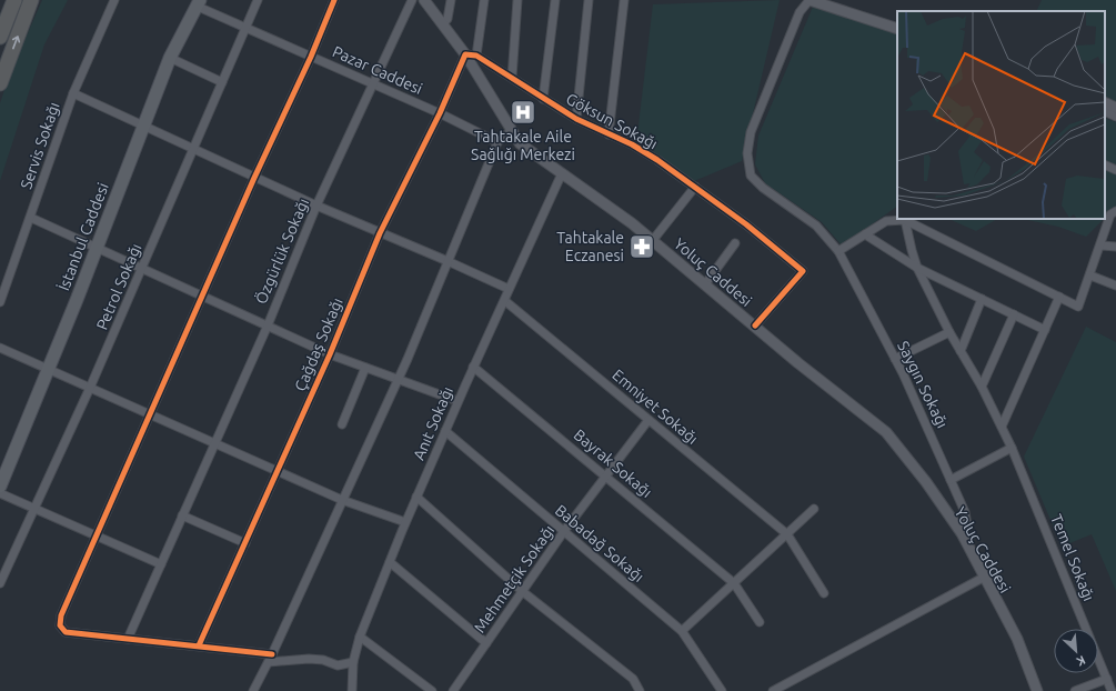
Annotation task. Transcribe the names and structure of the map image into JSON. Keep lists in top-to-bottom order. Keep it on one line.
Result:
{"streets":{"main road":["İstanbul Caddesi"],"street":["Pazar Caddesi","Göksun Sokağı","Servis Sokağı","Özgürlük Sokağı","Yoluç Caddesi","Petrol Sokağı","Çağdaş Sokağı","Saygın Sokağı","Emniyet Sokağı","Anıt Sokağı","Bayrak Sokağı","Babadağ Sokağı","Temel Sokağı","Mehmetçik Sokağı"]},"crossings":[["Pazar Caddesi","İstanbul Caddesi"],["Pazar Caddesi","Özgürlük Sokağı"],["Pazar Caddesi","Petrol Sokağı"],["Pazar Caddesi","Çağdaş Sokağı"],["Göksun Sokağı","Yoluç Caddesi"],["Göksun Sokağı","Çağdaş Sokağı"],["Yoluç Caddesi","Çağdaş Sokağı"],["Yoluç Caddesi","Saygın Sokağı"],["Yoluç Caddesi","Anıt Sokağı"],["Emniyet Sokağı","Anıt Sokağı"],["Emniyet Sokağı","Mehmetçik Sokağı"],["Anıt Sokağı","Bayrak Sokağı"],["Anıt Sokağı","Babadağ Sokağı"],["Bayrak Sokağı","Mehmetçik Sokağı"],["Babadağ Sokağı","Mehmetçik Sokağı"]],"places":{"hospital":["Tahtakale Aile Sağlığı Merkezi"],"pharmacy":["Tahtakale Eczanesi"]},"north":"bottom right"}
